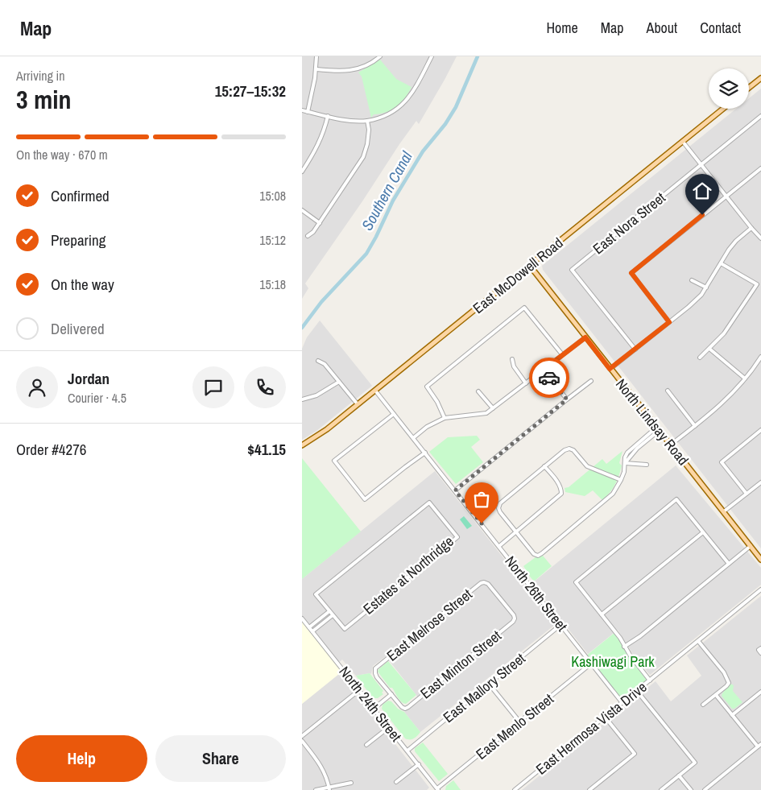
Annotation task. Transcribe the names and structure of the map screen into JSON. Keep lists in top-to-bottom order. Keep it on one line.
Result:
{"streets":{"main road":["East McDowell Road","North Lindsay Road"],"street":["East Nora Street","Estates at Northridge","North 26th Street","East Melrose Street","East Minton Street","East Mallory Street","North 24th Street","East Menlo Street","East Hermosa Vista Drive"]},"crossings":[["East McDowell Road","North Lindsay Road"],["East McDowell Road","North 26th Street"],["North 26th Street","East Mallory Street"],["North 26th Street","East Menlo Street"],["North 26th Street","East Hermosa Vista Drive"],["East Melrose Street","East Minton Street"],["East Mallory Street","North 24th Street"],["North 24th Street","East Menlo Street"]],"water":["Southern Canal"],"parks":["Kashiwagi Park"],"page":{"header":"Map","nav":["Home","Map","About","Contact"],"heading":["3 min","Arriving in","15:27–15:32"],"panel":["Jordan","Courier · 4.5","Order #4276","$41.15"],"bar":"On the way · 670 m","list":[["Confirmed","15:08"],["Preparing","15:12"],["On the way","15:18"],"Delivered"],"buttons":["Help","Share"]}}
